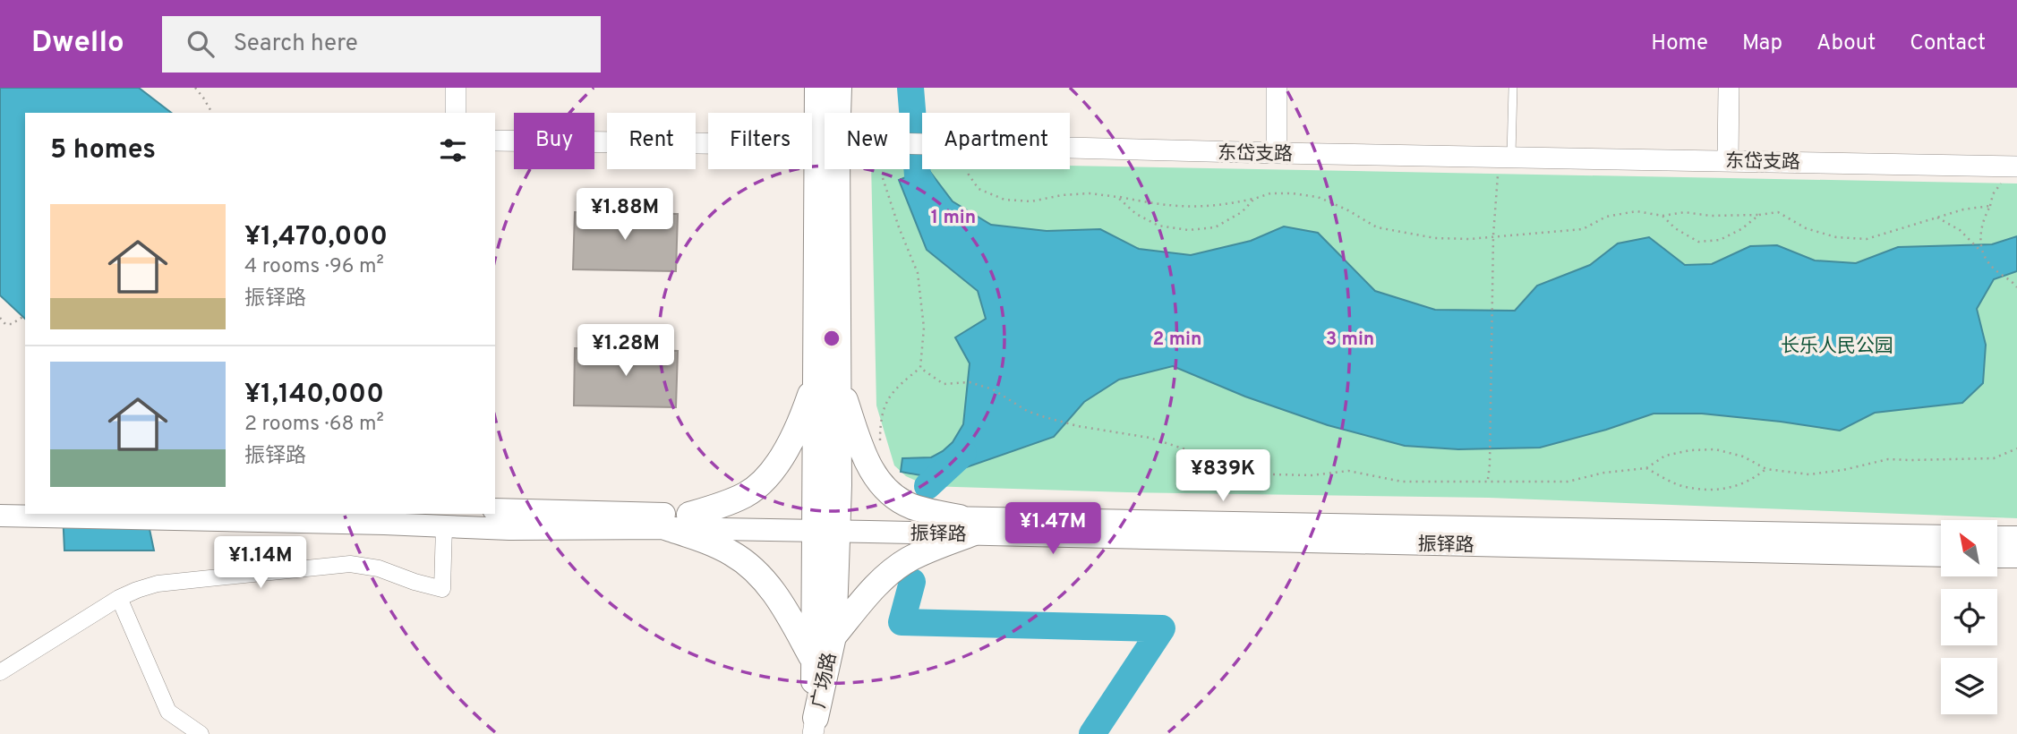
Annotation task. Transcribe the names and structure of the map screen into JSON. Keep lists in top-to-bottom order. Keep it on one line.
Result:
{"streets":{"main road":["振铎路","广场路"],"street":["东岱支路"]},"crossings":[["振铎路","广场路"]],"parks":["长乐人民公园"],"north":"top left","page":{"header":"Dwello","search":"Search here","nav":["Home","Map","About","Contact"],"chip":["Buy","Rent","Filters","New","Apartment"],"heading":"5 homes","price":["¥1.88M","¥1.28M","¥839K","¥1.47M","¥1.14M"],"list":[{"name":"¥1,470,000","note":"4 rooms · 96 m² · 振铎路"},{"name":"¥1,140,000","note":"2 rooms · 68 m² · 振铎路"}]},"rings":["1 min","2 min","3 min"]}
